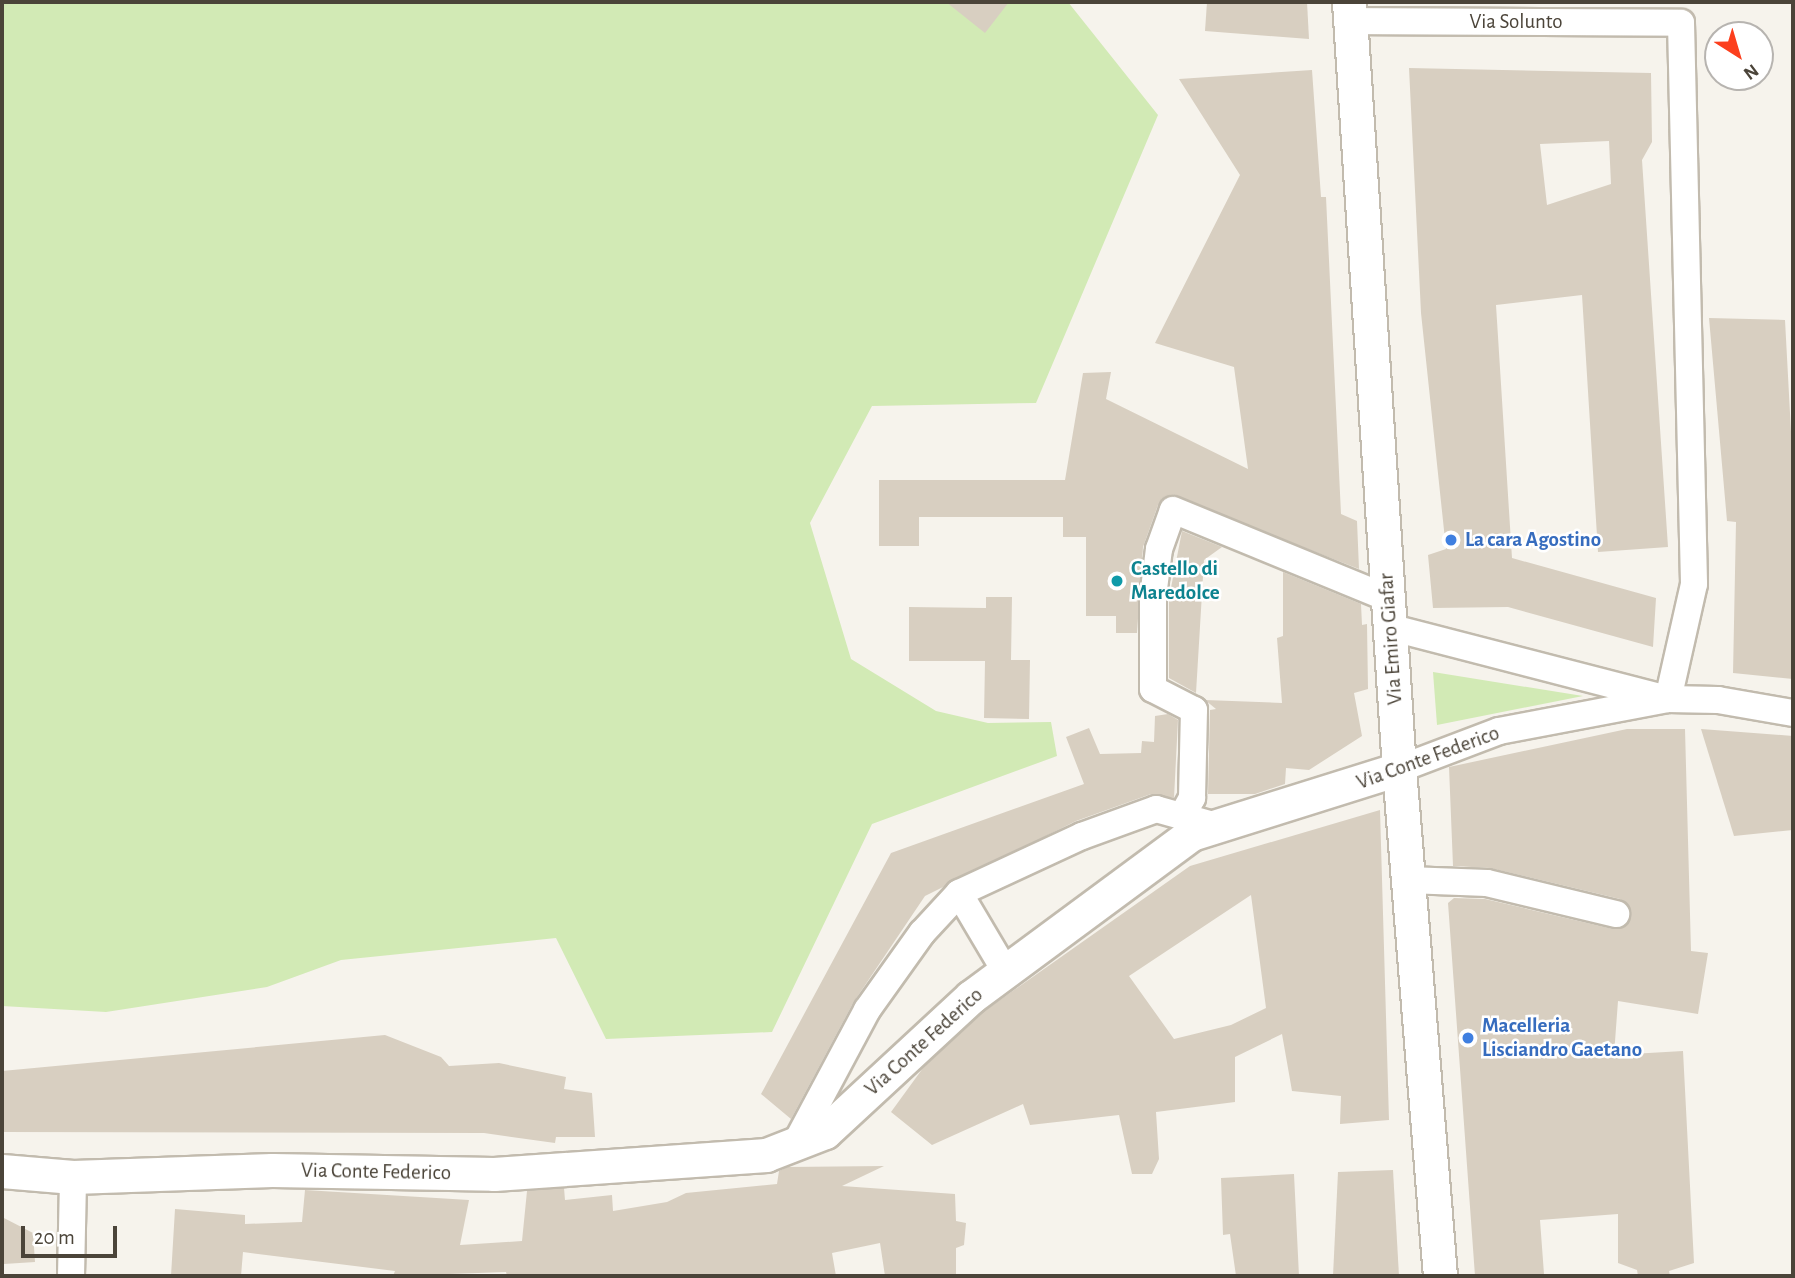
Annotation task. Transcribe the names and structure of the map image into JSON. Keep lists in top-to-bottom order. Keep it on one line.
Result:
{"streets":{"street":["Via Solunto","Via Emiro Giafar","Via Conte Federico"]},"crossings":[["Via Solunto","Via Emiro Giafar"],["Via Solunto","Via Conte Federico"],["Via Emiro Giafar","Via Conte Federico"]],"places":["La cara Agostino","Castello di Maredolce","Macelleria Lisciandro Gaetano"],"scale_bar":"20 m","north":"bottom right"}
